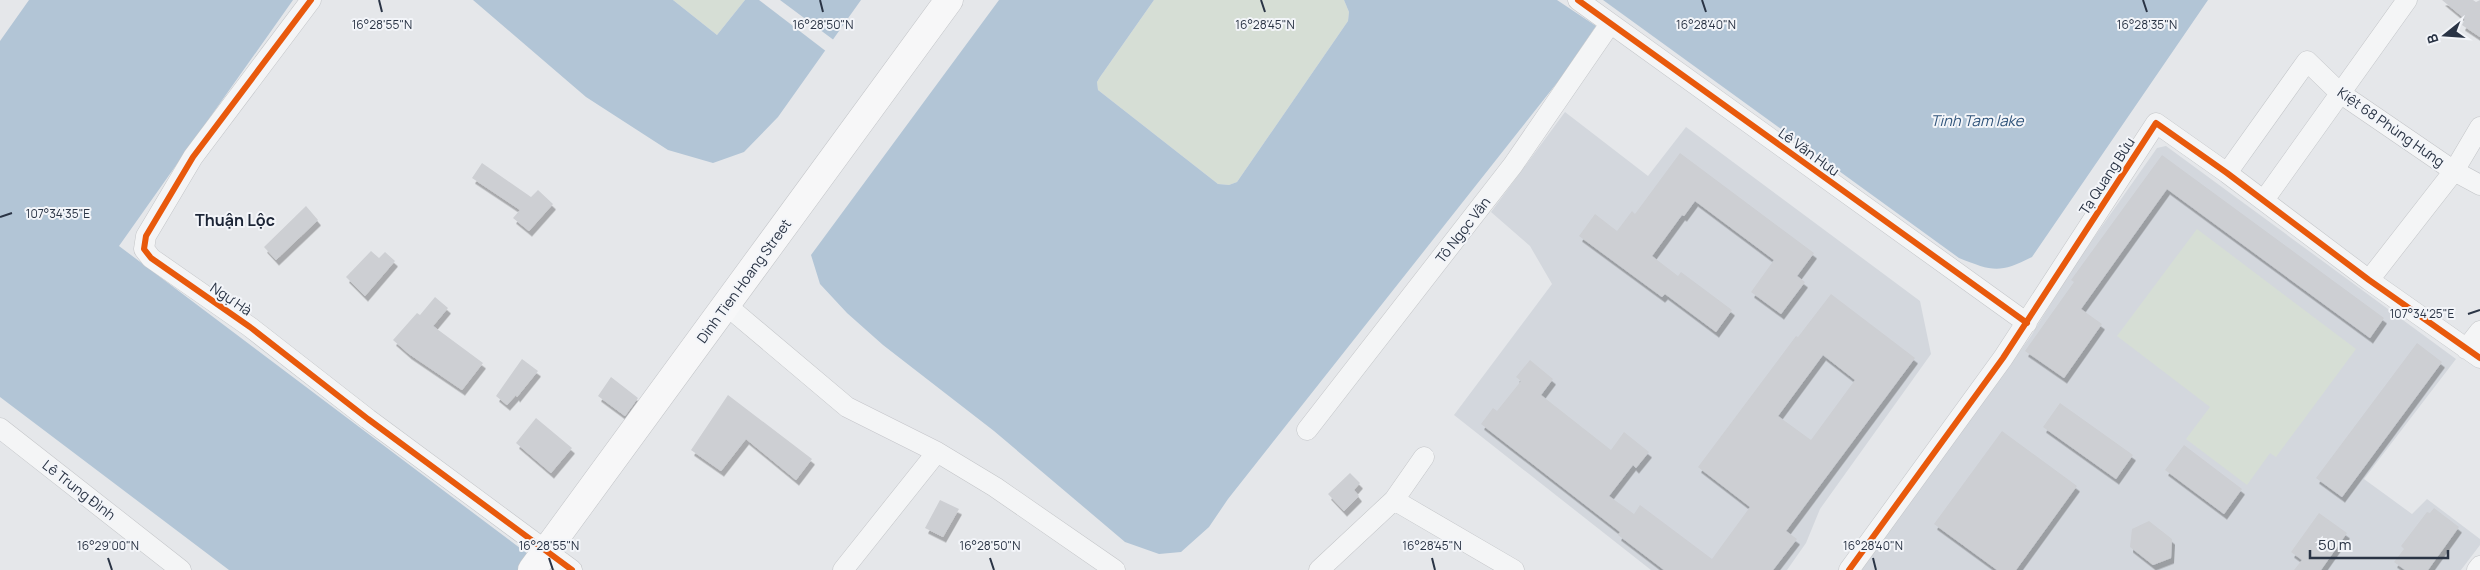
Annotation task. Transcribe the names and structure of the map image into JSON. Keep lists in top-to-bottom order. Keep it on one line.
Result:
{"streets":{"main road":["Dinh Tien Hoang Street"],"street":["Kiệt 68 Phùng Hưng","Lê Văn Hưu","Tạ Quang Bửu","Tô Ngọc Vân","Ngự Hà","Lê Trung Đình"]},"crossings":[["Kiệt 68 Phùng Hưng","Tạ Quang Bửu"],["Lê Văn Hưu","Tạ Quang Bửu"],["Lê Văn Hưu","Tô Ngọc Vân"],["Dinh Tien Hoang Street","Ngự Hà"]],"districts":["Thuận Lộc"],"water":["Tinh Tam lake"],"scale_bar":"50 m","north":"left","coordinates":["16°28'55\"N","16°28'50\"N","16°28'45\"N","16°28'40\"N","16°28'35\"N","107°34'35\"E","107°34'25\"E","16°29'00\"N"]}
